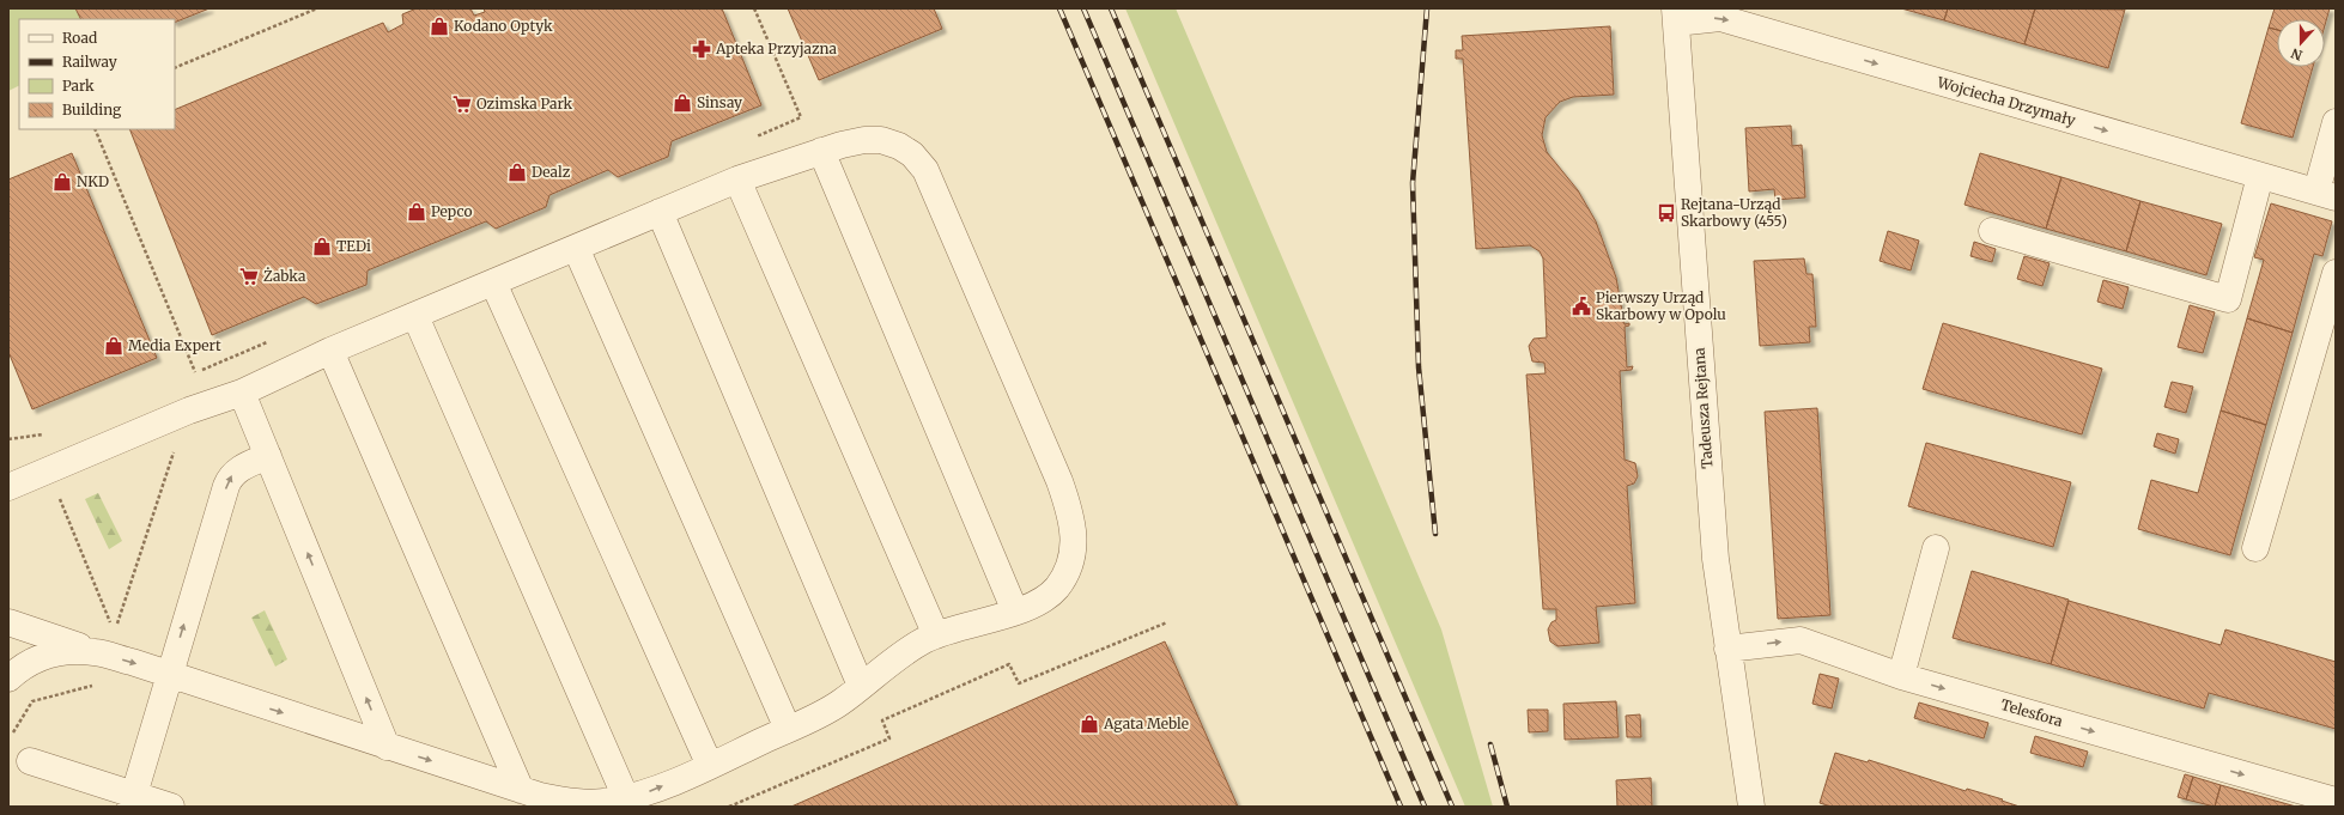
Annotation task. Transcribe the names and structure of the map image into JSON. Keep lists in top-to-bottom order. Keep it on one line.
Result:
{"streets":{"street":["Wojciecha Drzymały","Tadeusza Rejtana","Telesfora"]},"crossings":[["Wojciecha Drzymały","Tadeusza Rejtana"],["Tadeusza Rejtana","Telesfora"]],"one_way":["Wojciecha Drzymały","Telesfora"],"places":{"shop":["Kodano Optyk","Sinsay","Dealz","NKD","Pepco","TEDi","Media Expert","Agata Meble"],"pharmacy":["Apteka Przyjazna"],"supermarket":["Ozimska Park","Żabka"],"bus stop":["Rejtana-Urząd Skarbowy (455)"],"public building":["Pierwszy Urząd Skarbowy w Opolu"]},"legend":["Road","Railway","Park","Building"],"north":"bottom"}
